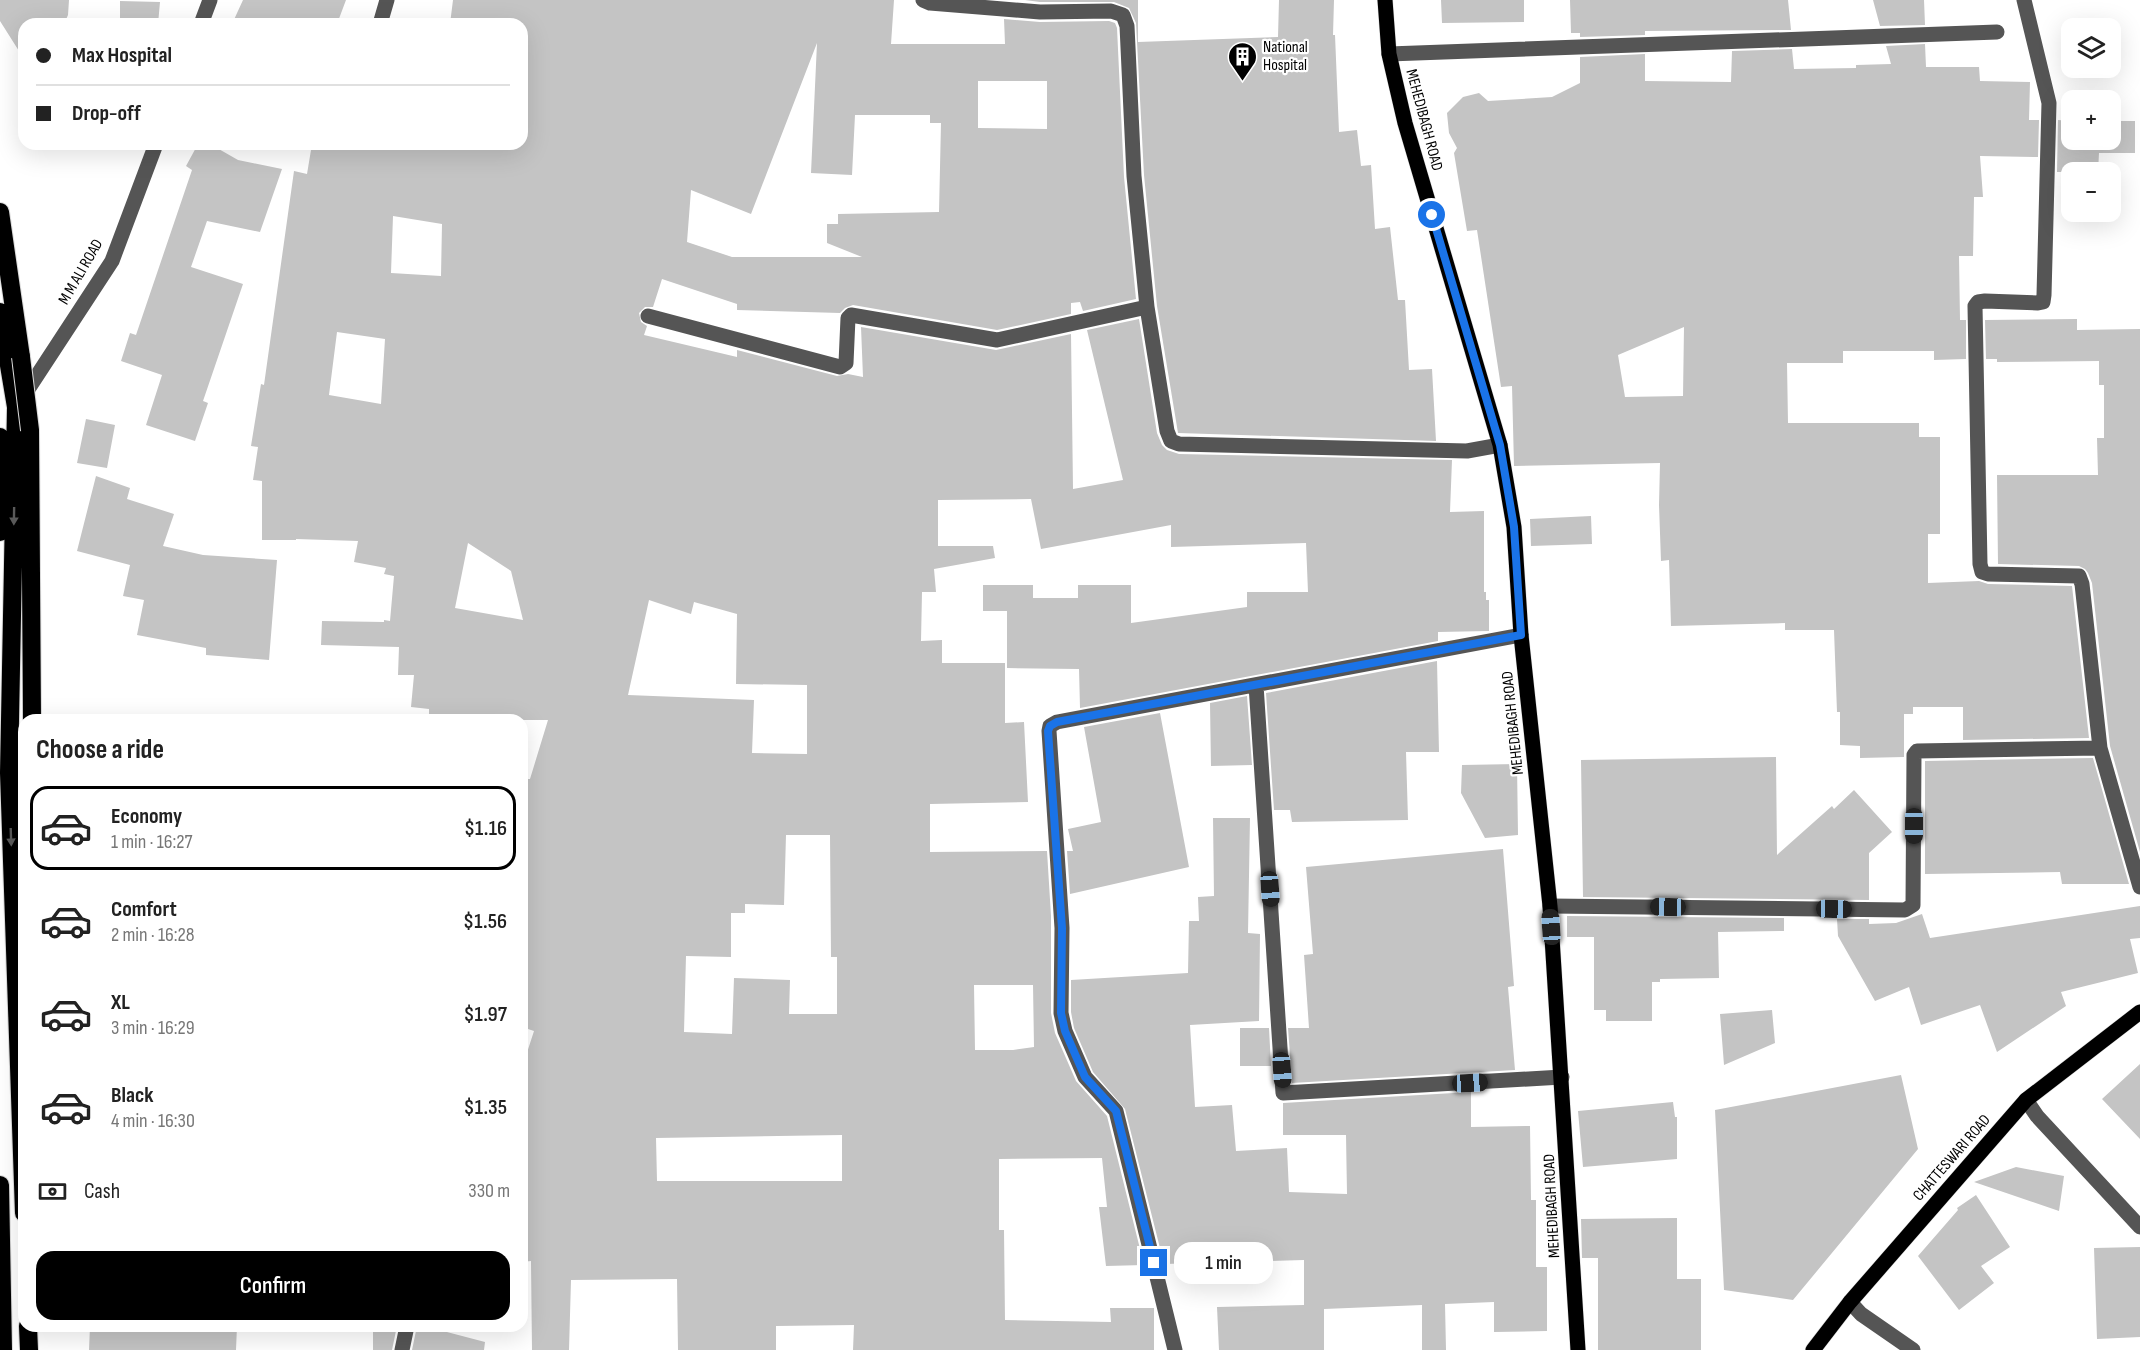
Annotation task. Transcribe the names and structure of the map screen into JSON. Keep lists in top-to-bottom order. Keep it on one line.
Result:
{"streets":{"main road":["MEHEDIBAGH ROAD","CHATTESWARI ROAD"],"street":["M M ALI ROAD"]},"places":{"building":["National Hospital"]},"page":{"map_buttons":["+","−"],"banner":["Max Hospital","Drop-off"],"heading":"Choose a ride","list":[{"name":"Economy","note":"1 min · 16:27","value":"$1.16"},{"name":"Comfort","note":"2 min · 16:28","value":"$1.56"},{"name":"XL","note":"3 min · 16:29","value":"$1.97"},{"name":"Black","note":"4 min · 16:30","value":"$1.35"}],"pay":["Cash","330 m"],"buttons":"Confirm","bubble":"1 min"}}
